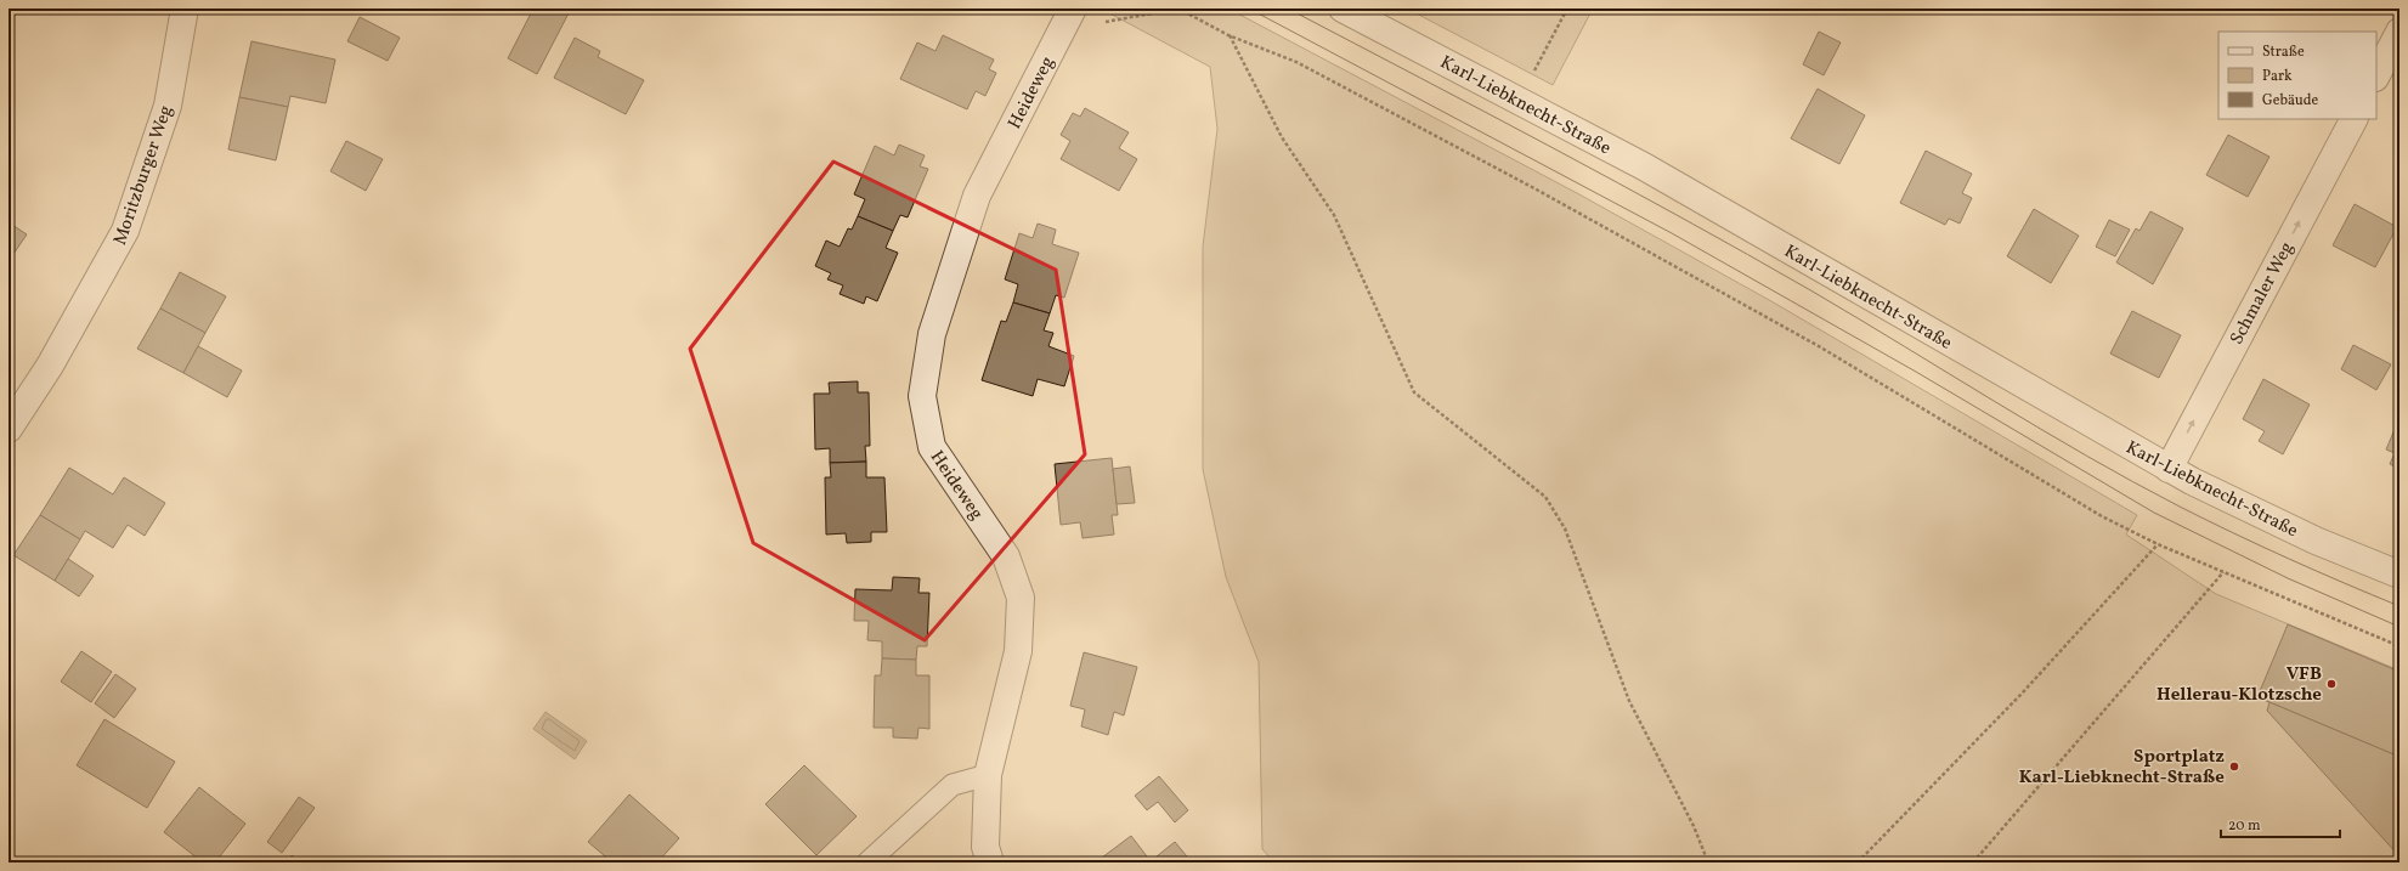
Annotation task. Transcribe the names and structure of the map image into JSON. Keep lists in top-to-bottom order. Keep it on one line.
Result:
{"streets":{"street":["Heideweg","Karl-Liebknecht-Straße","Moritzburger Weg","Schmaler Weg"]},"crossings":[["Karl-Liebknecht-Straße","Schmaler Weg"]],"one_way":["Schmaler Weg"],"places":["VFB Hellerau-Klotzsche","Sportplatz Karl-Liebknecht-Straße"],"legend":["Straße","Park","Gebäude"],"scale_bar":"20 m"}
